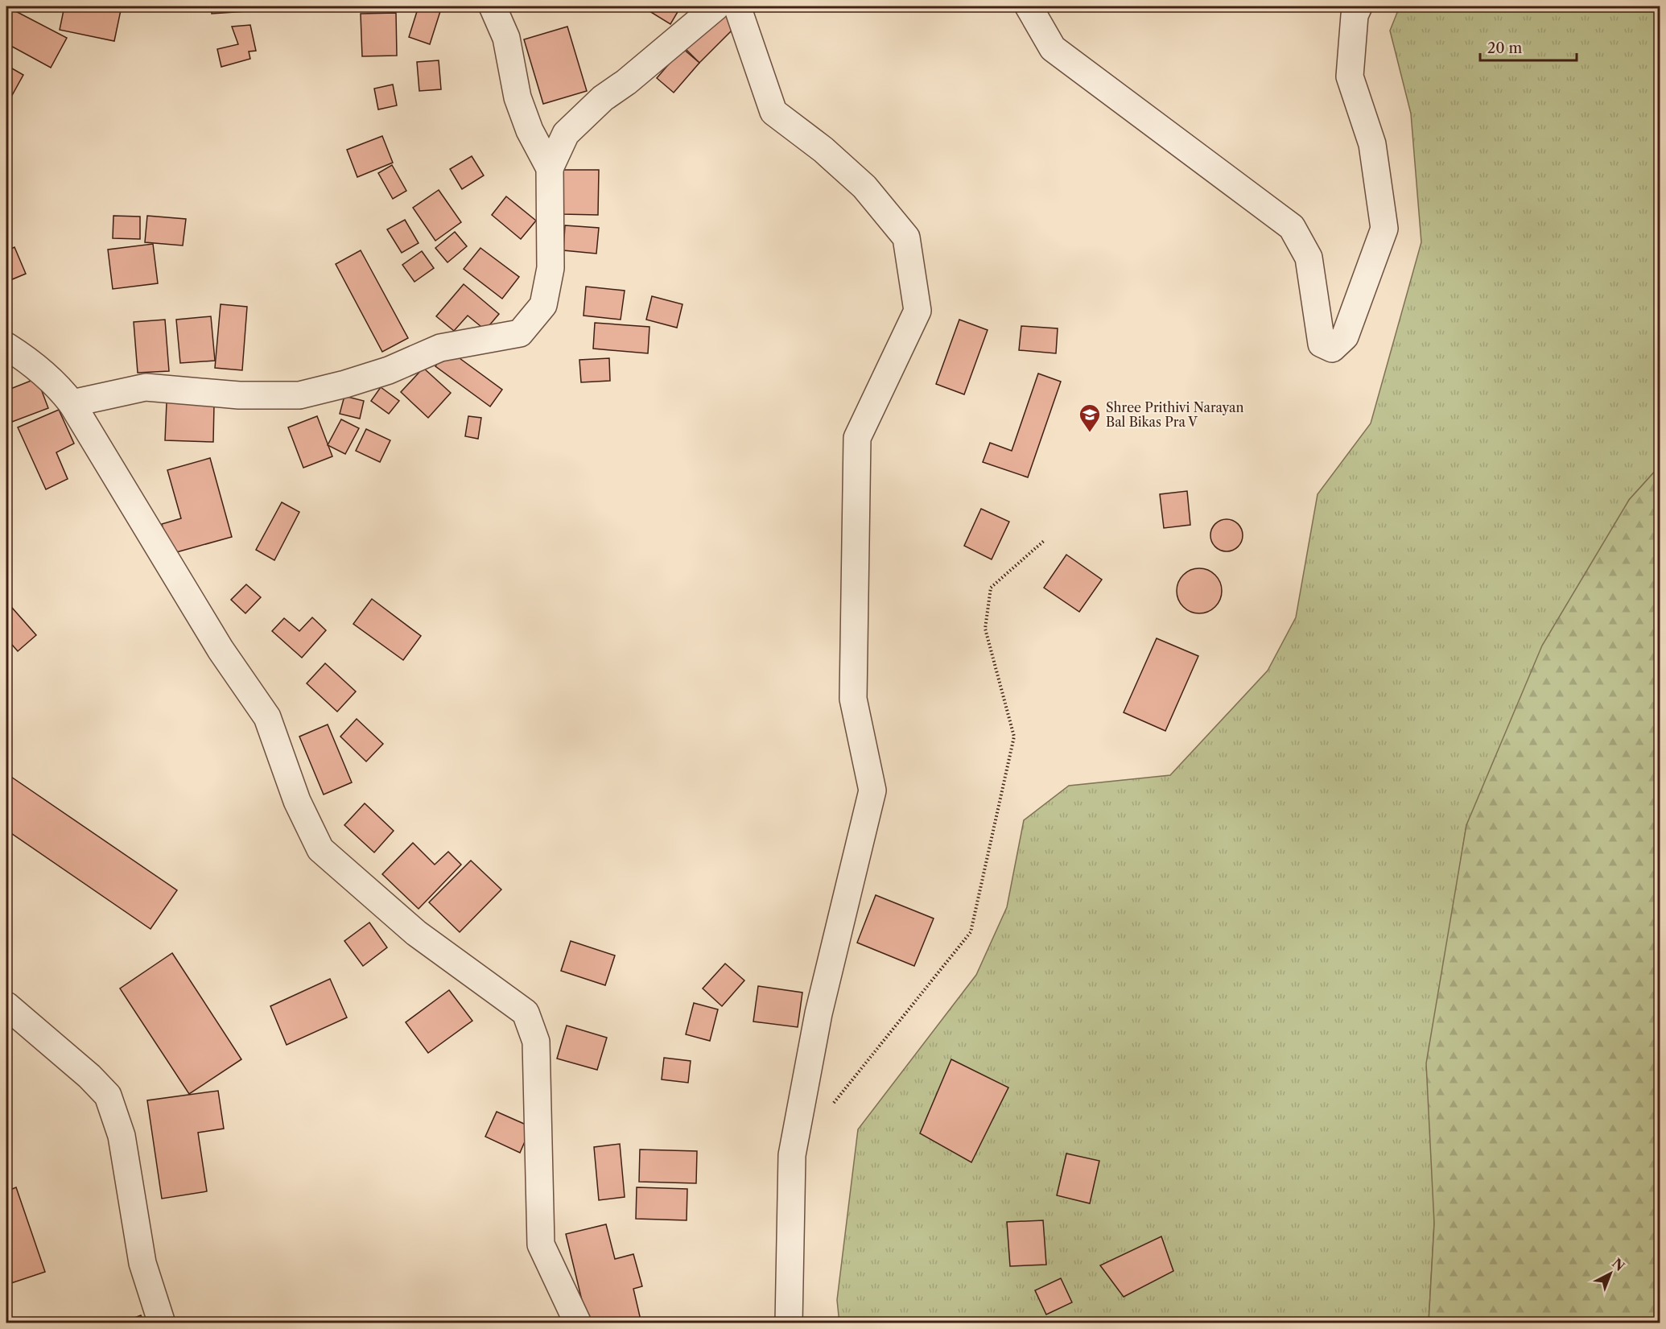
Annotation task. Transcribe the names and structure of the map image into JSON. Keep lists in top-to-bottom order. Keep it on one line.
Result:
{"places":{"school or university":["Shree Prithivi Narayan Bal Bikas Pra V"]},"scale_bar":"20 m","north":"top right"}
